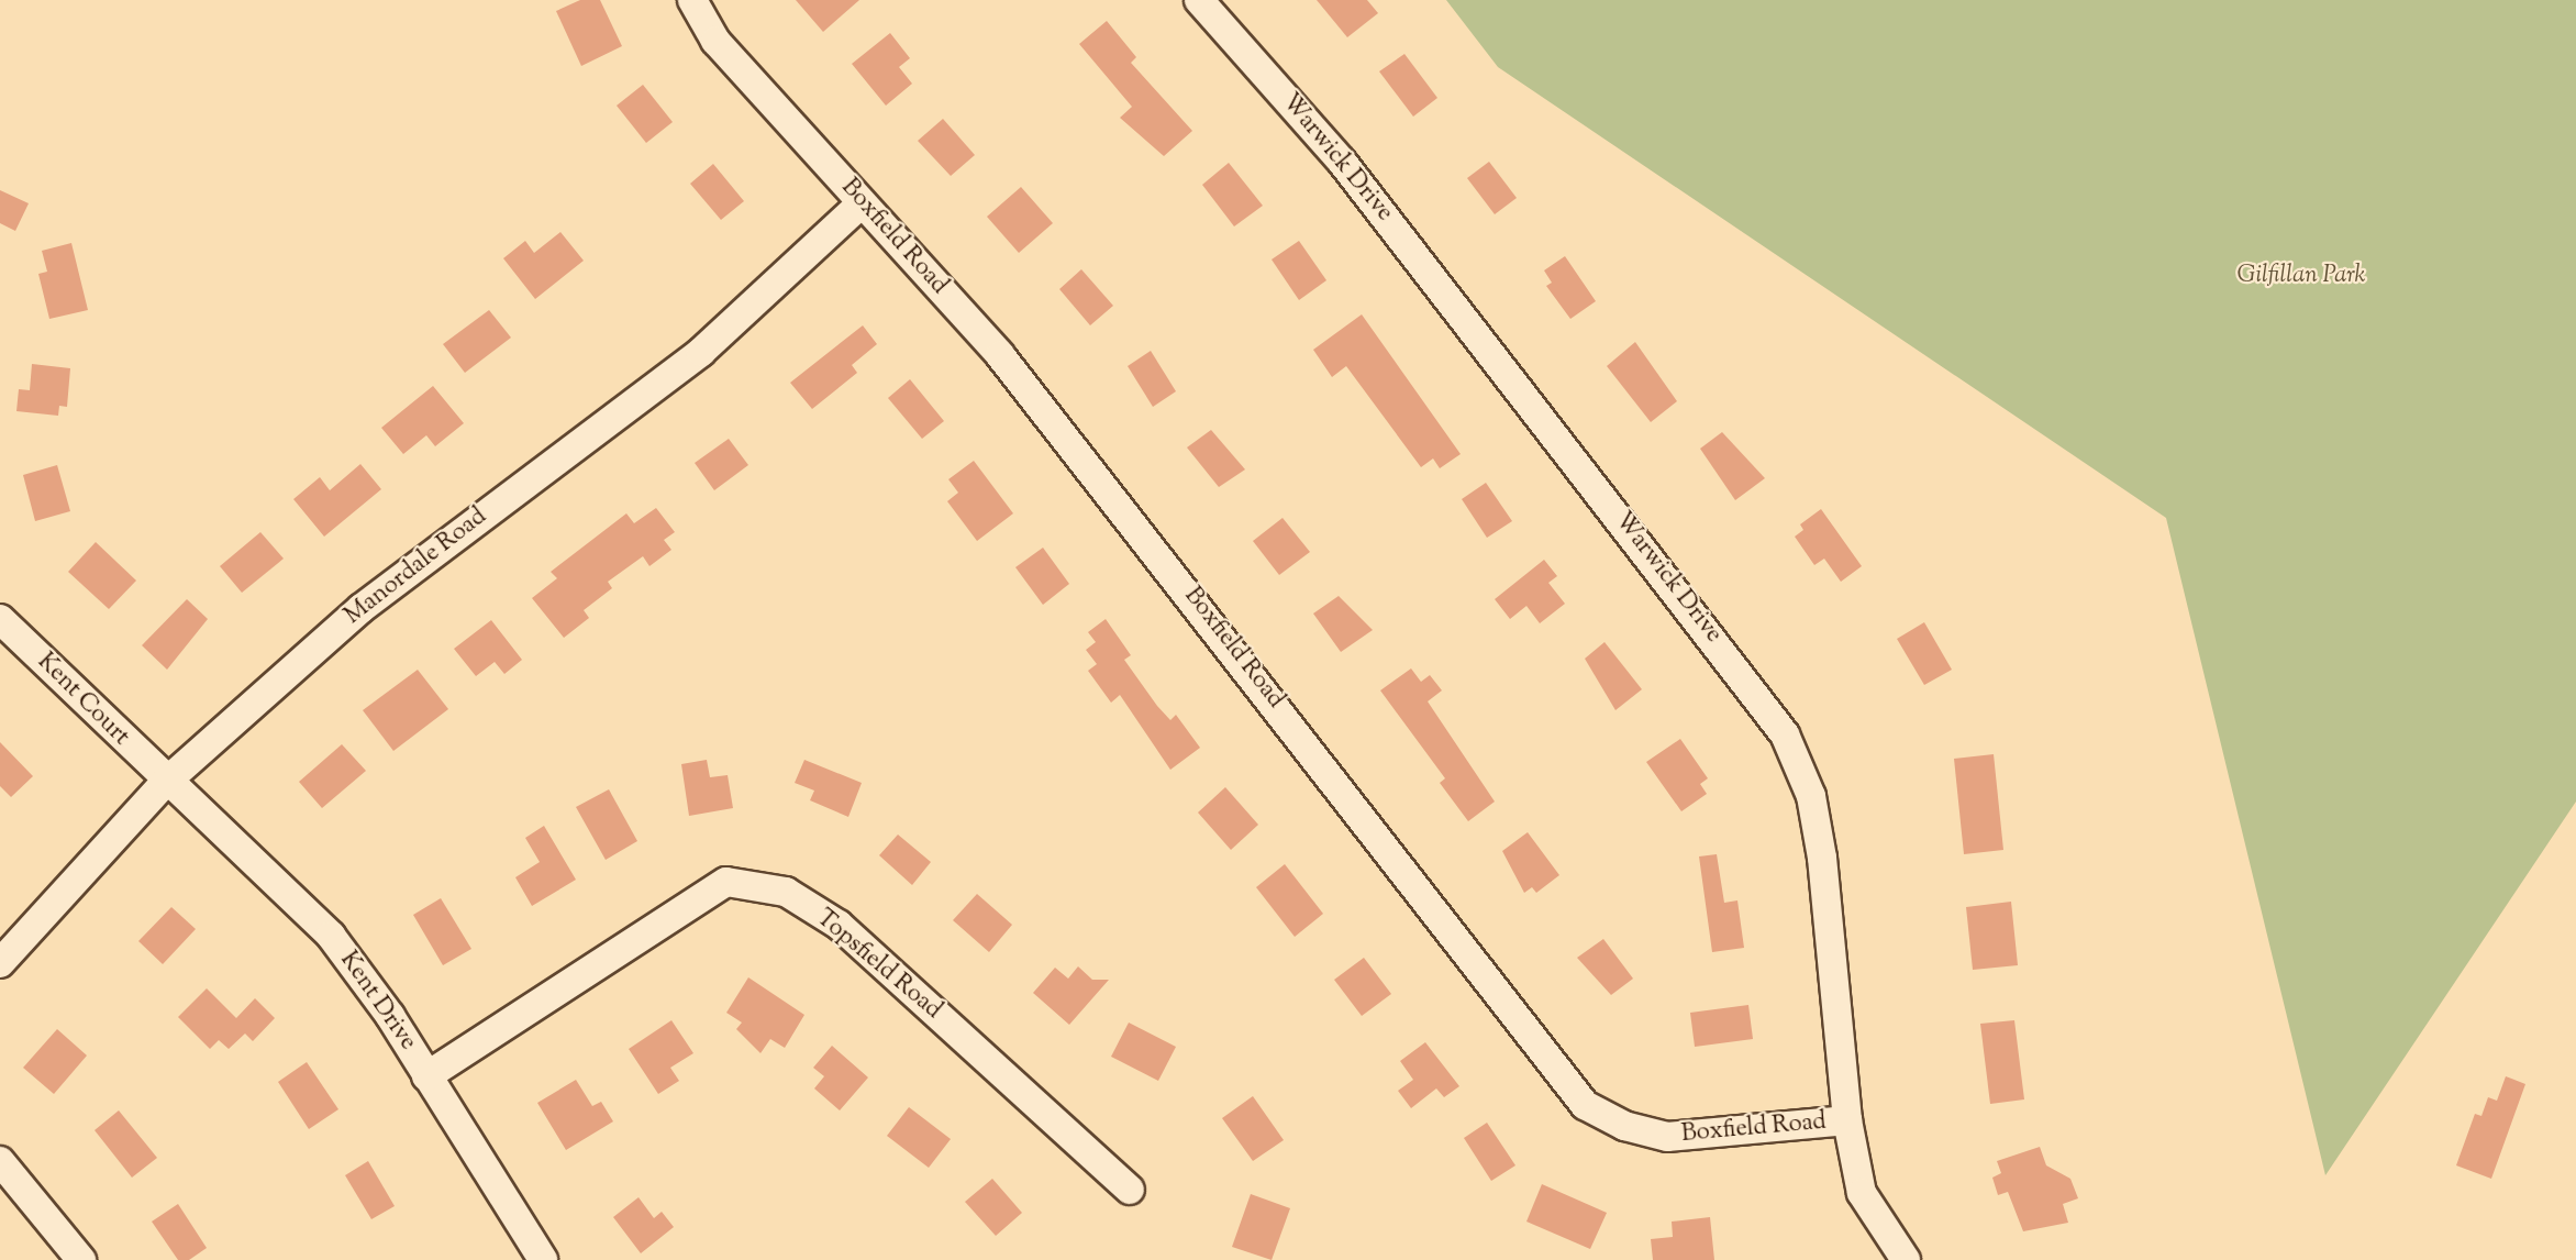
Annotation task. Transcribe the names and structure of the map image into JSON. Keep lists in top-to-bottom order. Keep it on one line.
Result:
{"streets":{"street":["Warwick Drive","Boxfield Road","Manordale Road","Kent Court","Topsfield Road","Kent Drive"]},"crossings":[["Warwick Drive","Boxfield Road"],["Boxfield Road","Manordale Road"],["Manordale Road","Kent Court"],["Manordale Road","Kent Drive"],["Kent Court","Kent Drive"],["Topsfield Road","Kent Drive"]],"parks":["Gilfillan Park"]}
